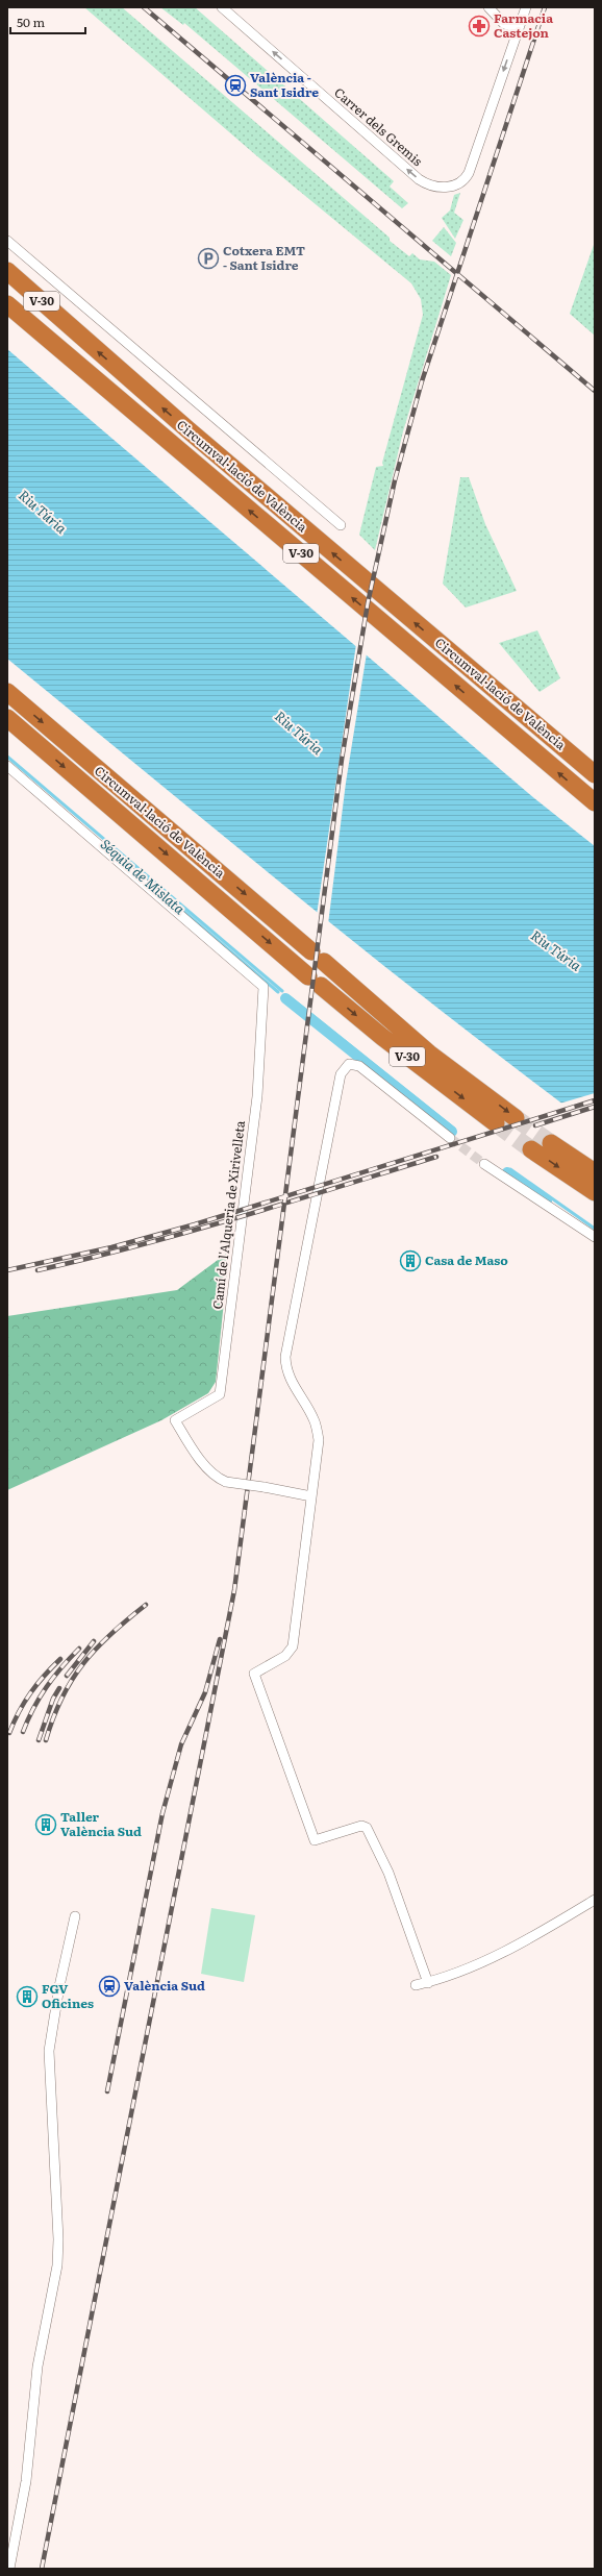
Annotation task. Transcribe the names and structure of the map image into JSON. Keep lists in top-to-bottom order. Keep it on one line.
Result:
{"streets":{"highway":["V-30","Circumval·lació de València"],"street":["Carrer dels Gremis","Camí de l'Alqueria de Xirivelleta"]},"water":["Riu Túria","Séquia de Mislata"],"places":{"pharmacy":["Farmacia Castejon"],"station":["València - Sant Isidre","València Sud"],"parking":["Cotxera EMT - Sant Isidre"],"building":["Casa de Maso","Taller València Sud","FGV Oficines"]},"scale_bar":"50 m"}
